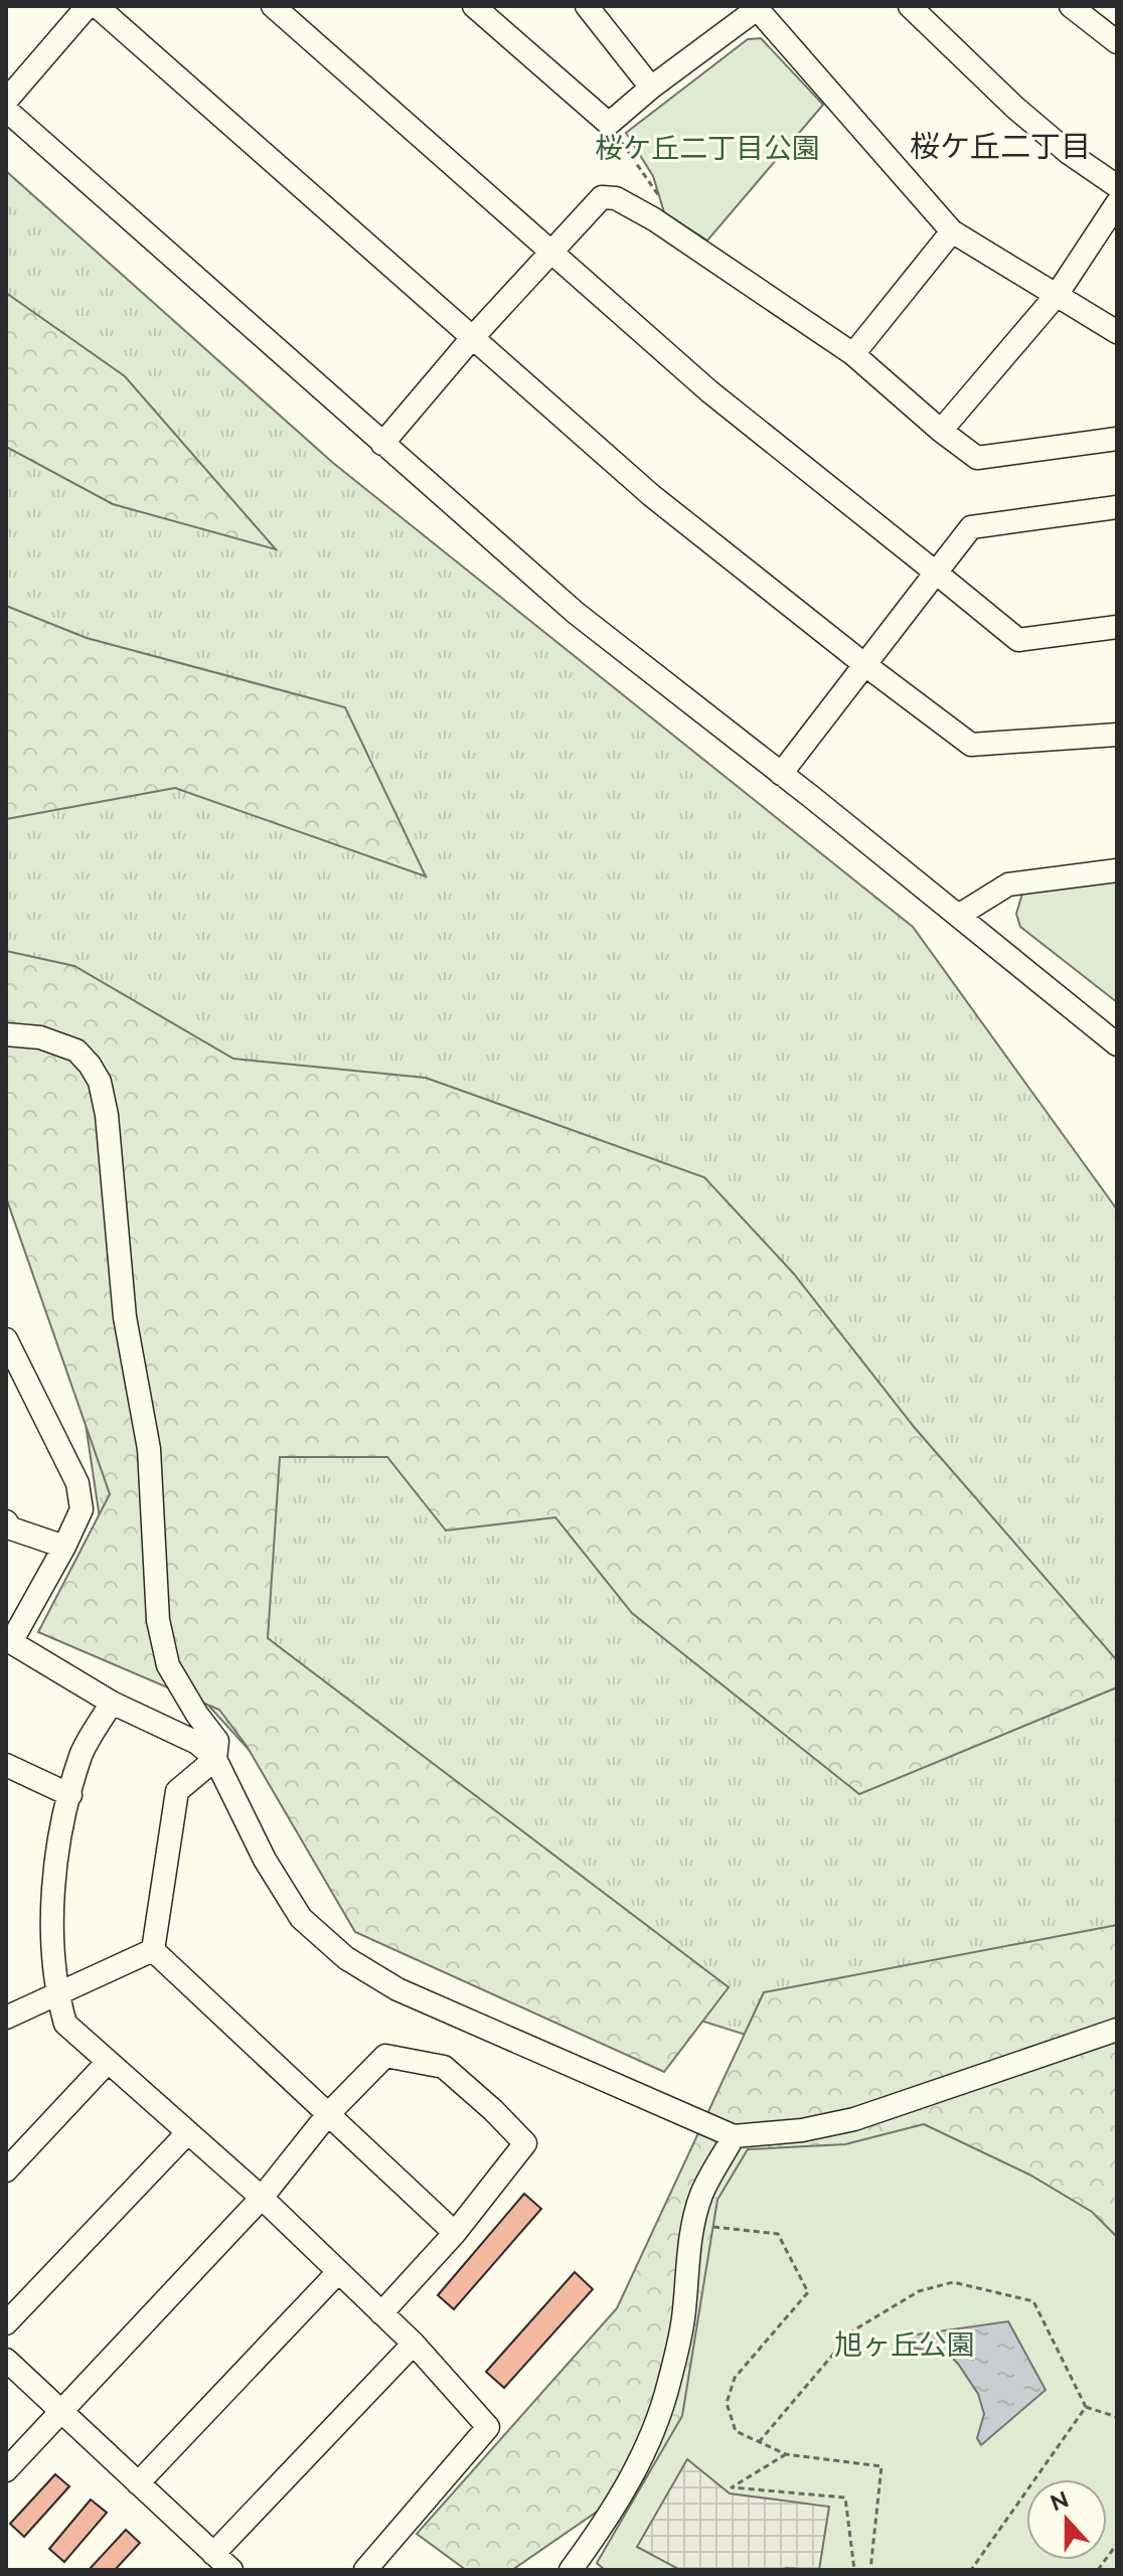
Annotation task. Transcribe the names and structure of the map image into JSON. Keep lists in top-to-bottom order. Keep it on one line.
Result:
{"districts":["桜ケ丘二丁目"],"parks":["桜ケ丘二丁目公園","旭ヶ丘公園"],"north":"top"}
